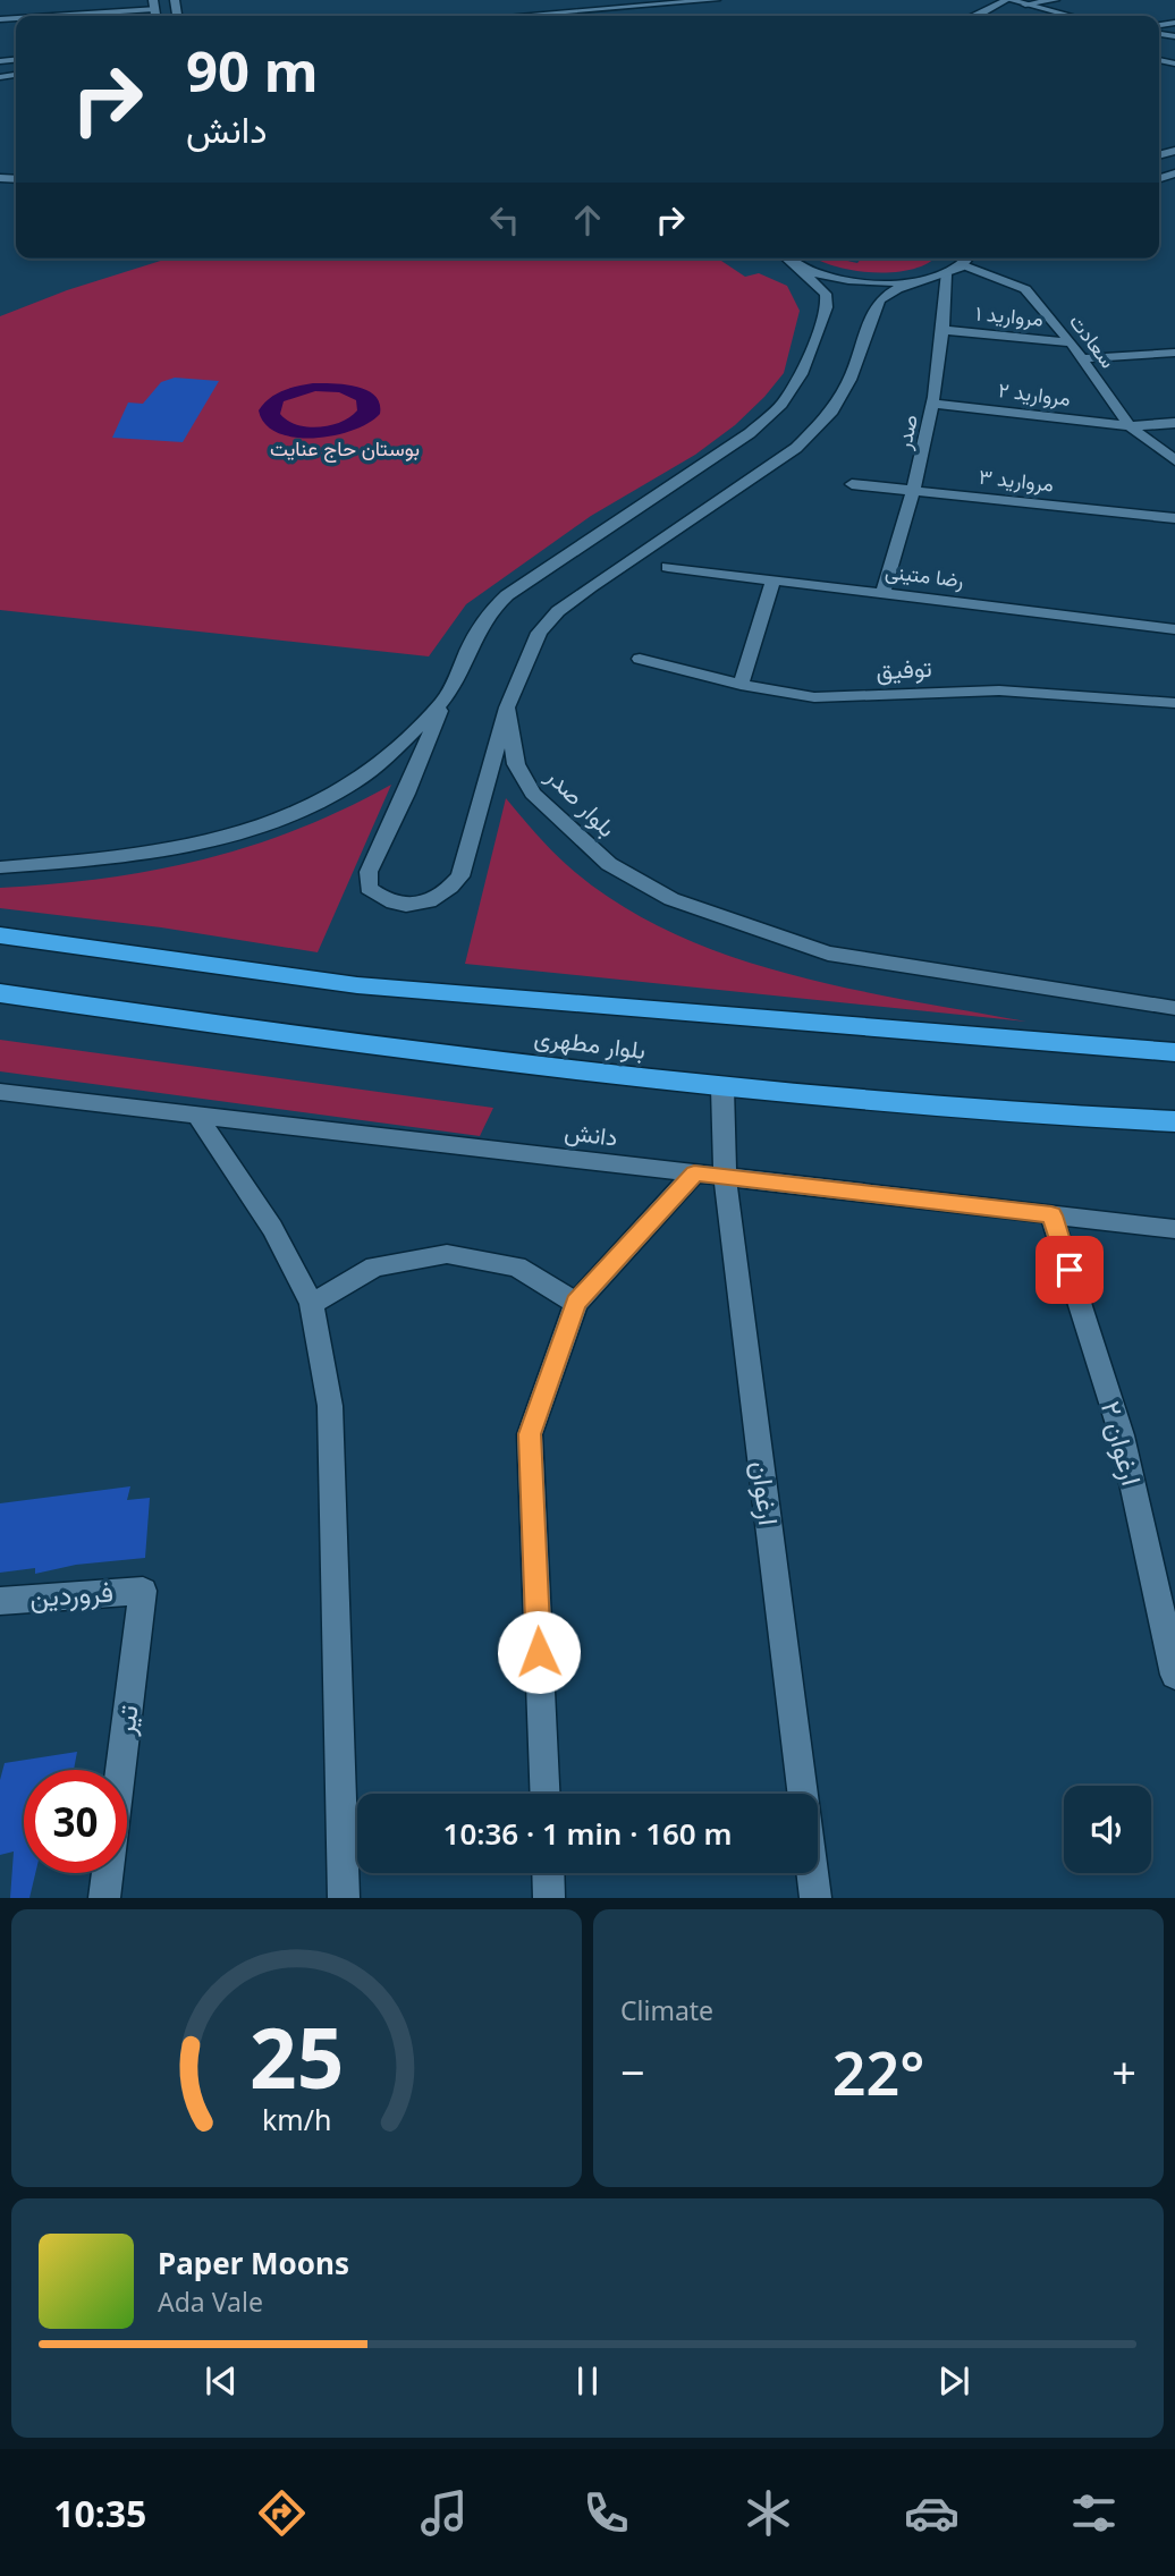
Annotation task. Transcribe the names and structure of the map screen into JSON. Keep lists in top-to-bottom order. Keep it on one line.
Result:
{"streets":{"highway":["بلوار مطهری"],"street":["مروارید ۱","سعادت","مروارید ۲","صدر","مروارید ۳","رضا متینی","توفیق","بلوار صدر","دانش","ارغوان ۲","ارغوان","فروردین","تیر"]},"crossings":[["مروارید ۱","سعادت"],["مروارید ۱","صدر"],["سعادت","مروارید ۲"],["مروارید ۲","صدر"],["صدر","مروارید ۳"],["صدر","رضا متینی"],["بلوار مطهری","ارغوان"],["دانش","ارغوان ۲"],["دانش","ارغوان"],["فروردین","تیر"]],"parks":["بوستان حاج عنایت"],"page":{"turn":["90 m","دانش"],"limit":"30","trip":"10:36 · 1 min · 160 m","tile":"Climate","heat":["−","22°","+"],"song":["Paper Moons","Ada Vale"],"tabs":"10:35","gauge":["25","km/h"]}}
